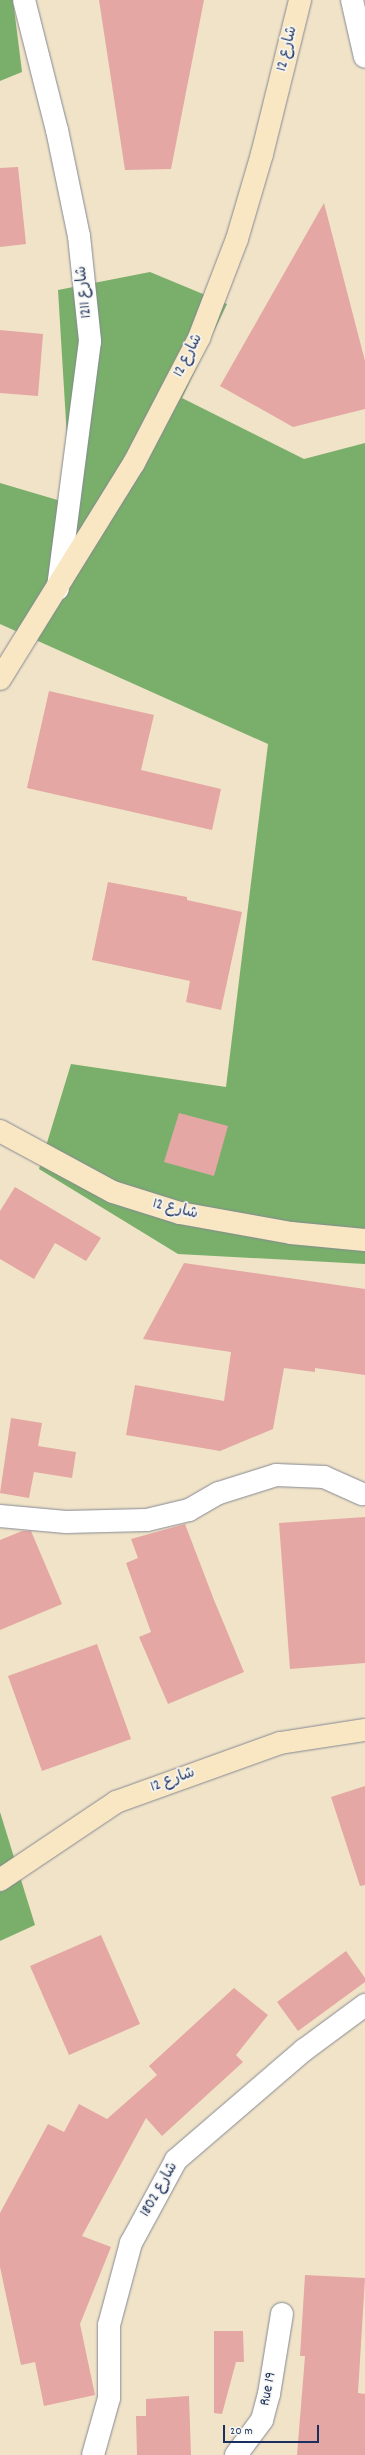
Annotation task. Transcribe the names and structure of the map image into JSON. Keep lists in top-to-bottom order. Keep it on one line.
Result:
{"streets":{"main road":["شارع 12"],"street":["شارع 1211","شارع 1802","Rue 19"]},"crossings":[["شارع 12","شارع 1211"]],"scale_bar":"20 m"}
